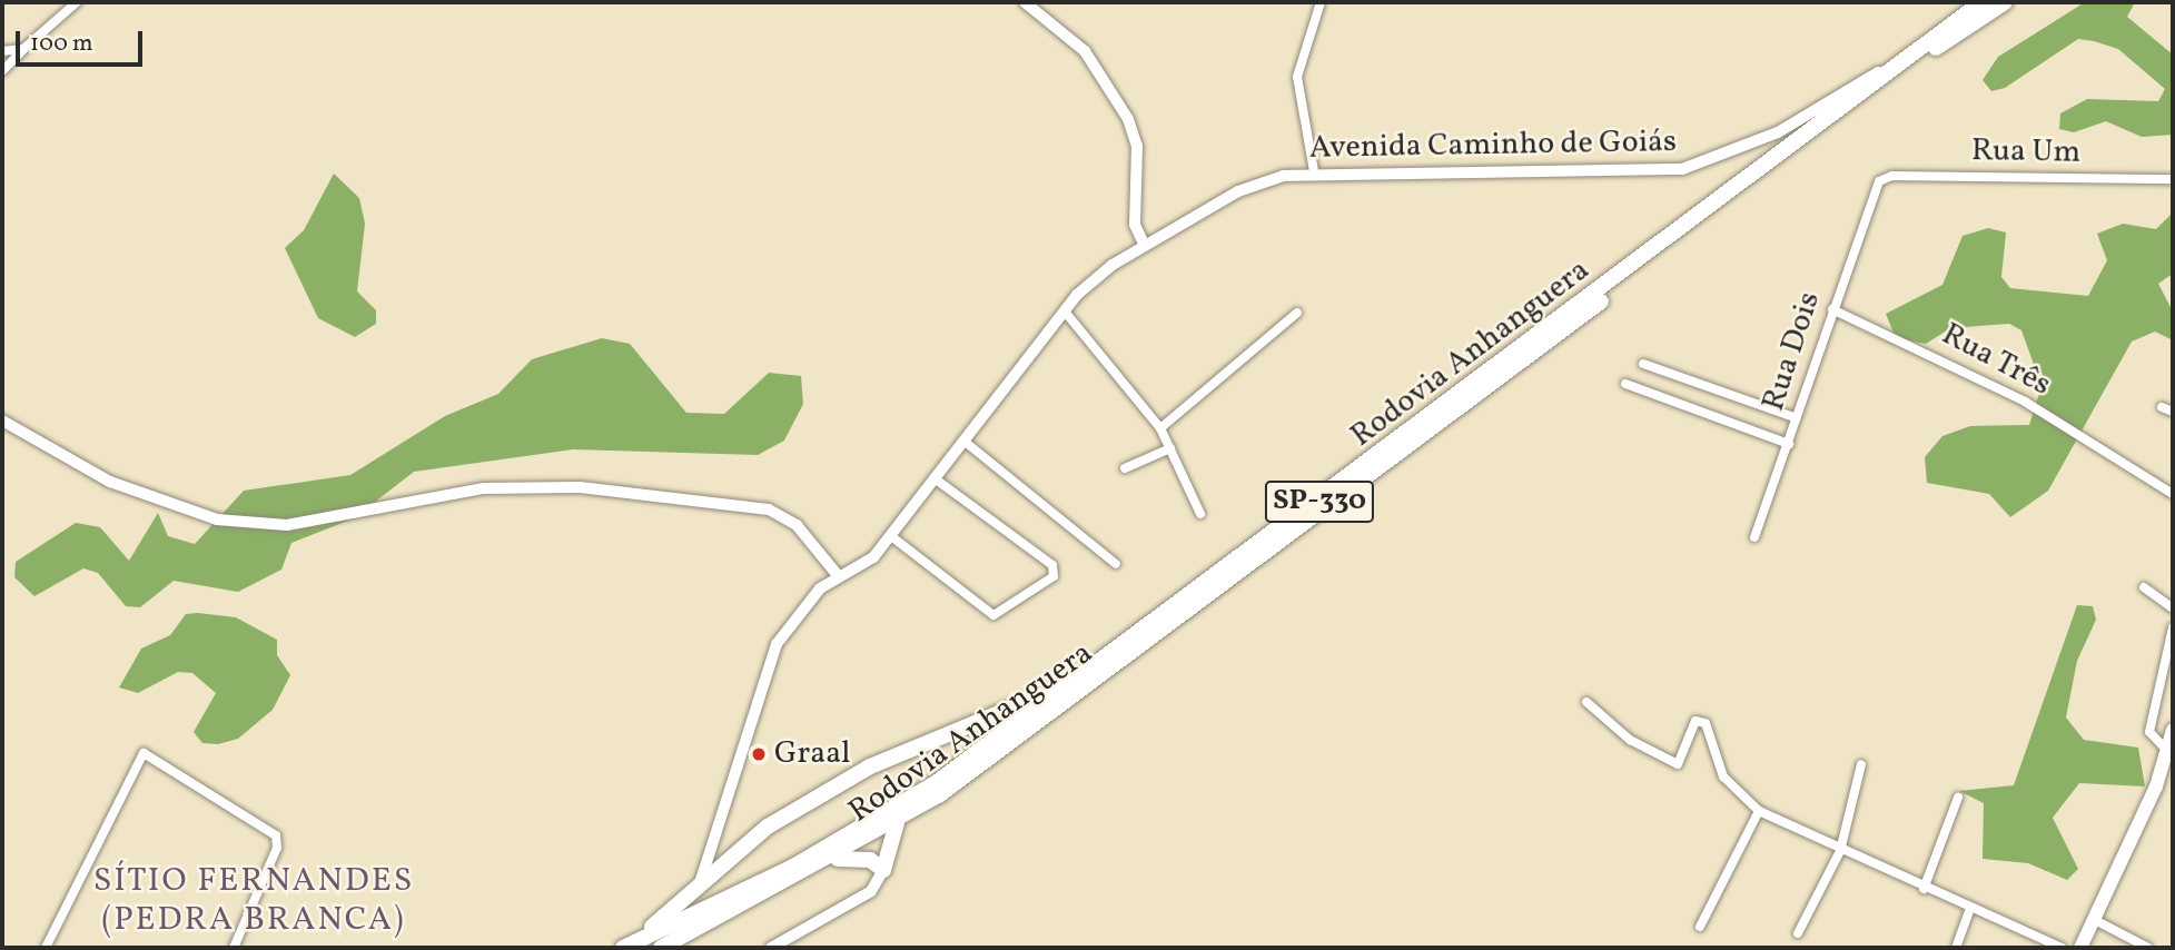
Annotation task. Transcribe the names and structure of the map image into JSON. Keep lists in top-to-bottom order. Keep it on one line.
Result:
{"streets":{"highway":["Rodovia Anhanguera","SP-330"],"main road":["Avenida Caminho de Goiás"],"street":["Rua Um","Rua Dois","Rua Três"]},"crossings":[["Avenida Caminho de Goiás","Rodovia Anhanguera"],["Rua Um","Rua Dois"],["Rua Dois","Rua Três"]],"districts":["SÍTIO FERNANDES (PEDRA BRANCA)"],"places":["Graal"],"scale_bar":"100 m"}
